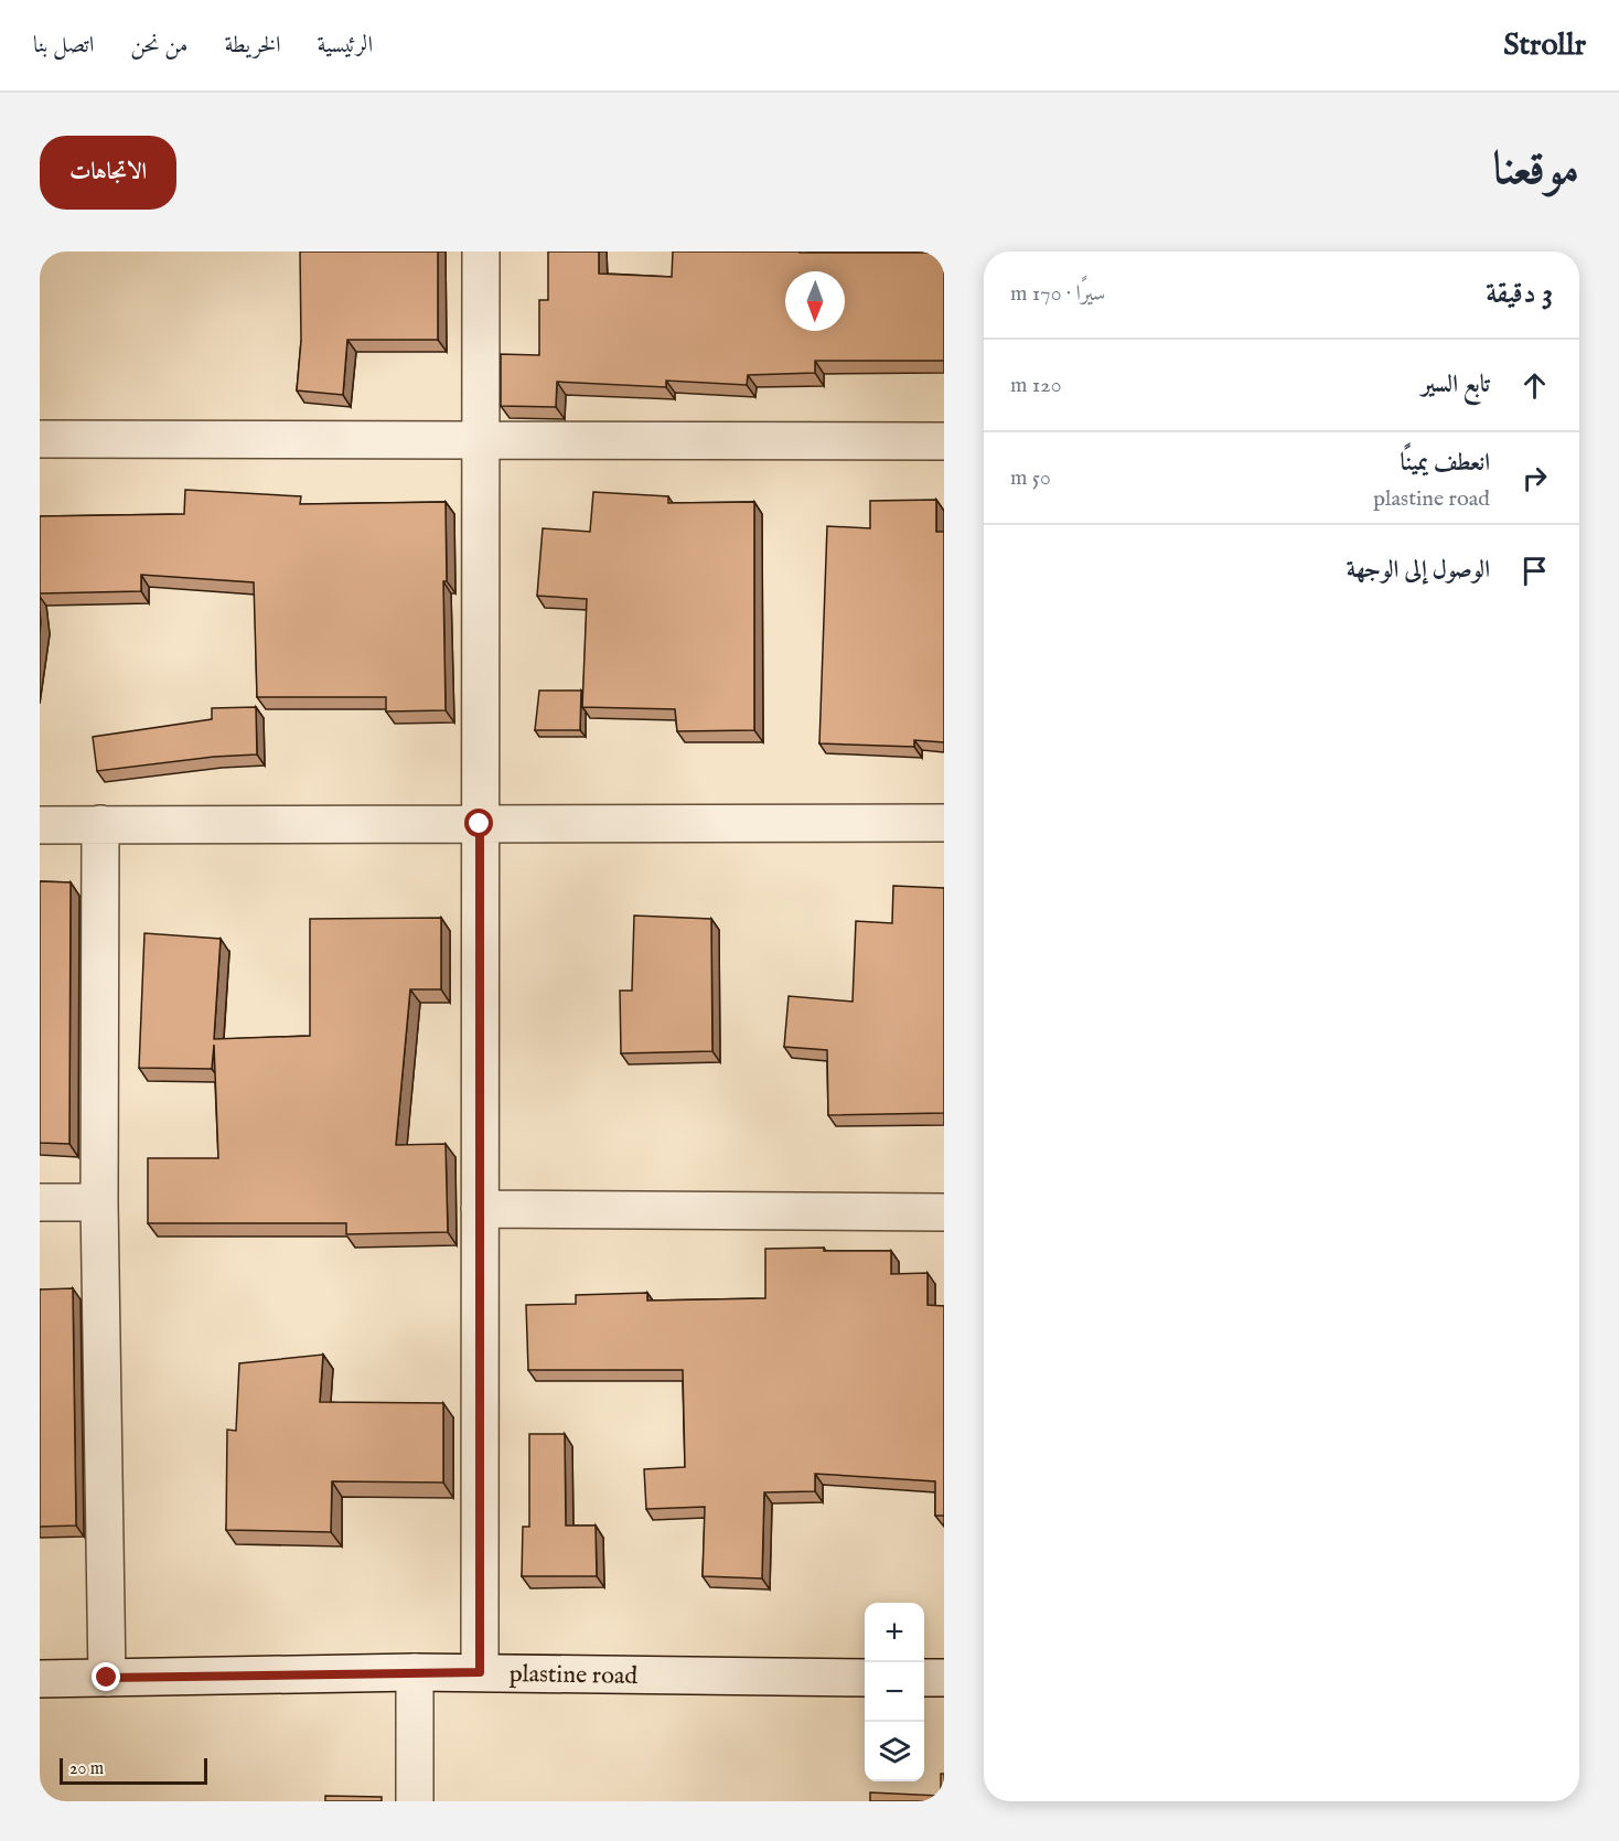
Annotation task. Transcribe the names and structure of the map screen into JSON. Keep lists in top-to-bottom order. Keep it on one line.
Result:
{"streets":{"street":["plastine road"]},"scale_bar":"20 m","north":"bottom","page":{"header":"Strollr","nav":["الرئيسية","الخريطة","من نحن","اتصل بنا"],"title":"موقعنا","buttons":"الاتجاهات","heading":["3 دقيقة","سيرًا · 170 m"],"list":[["تابع السير","120 m"],["انعطف يمينًا","plastine road","50 m"],"الوصول إلى الوجهة"],"map_buttons":["+","−"],"scale":"20 m"}}
